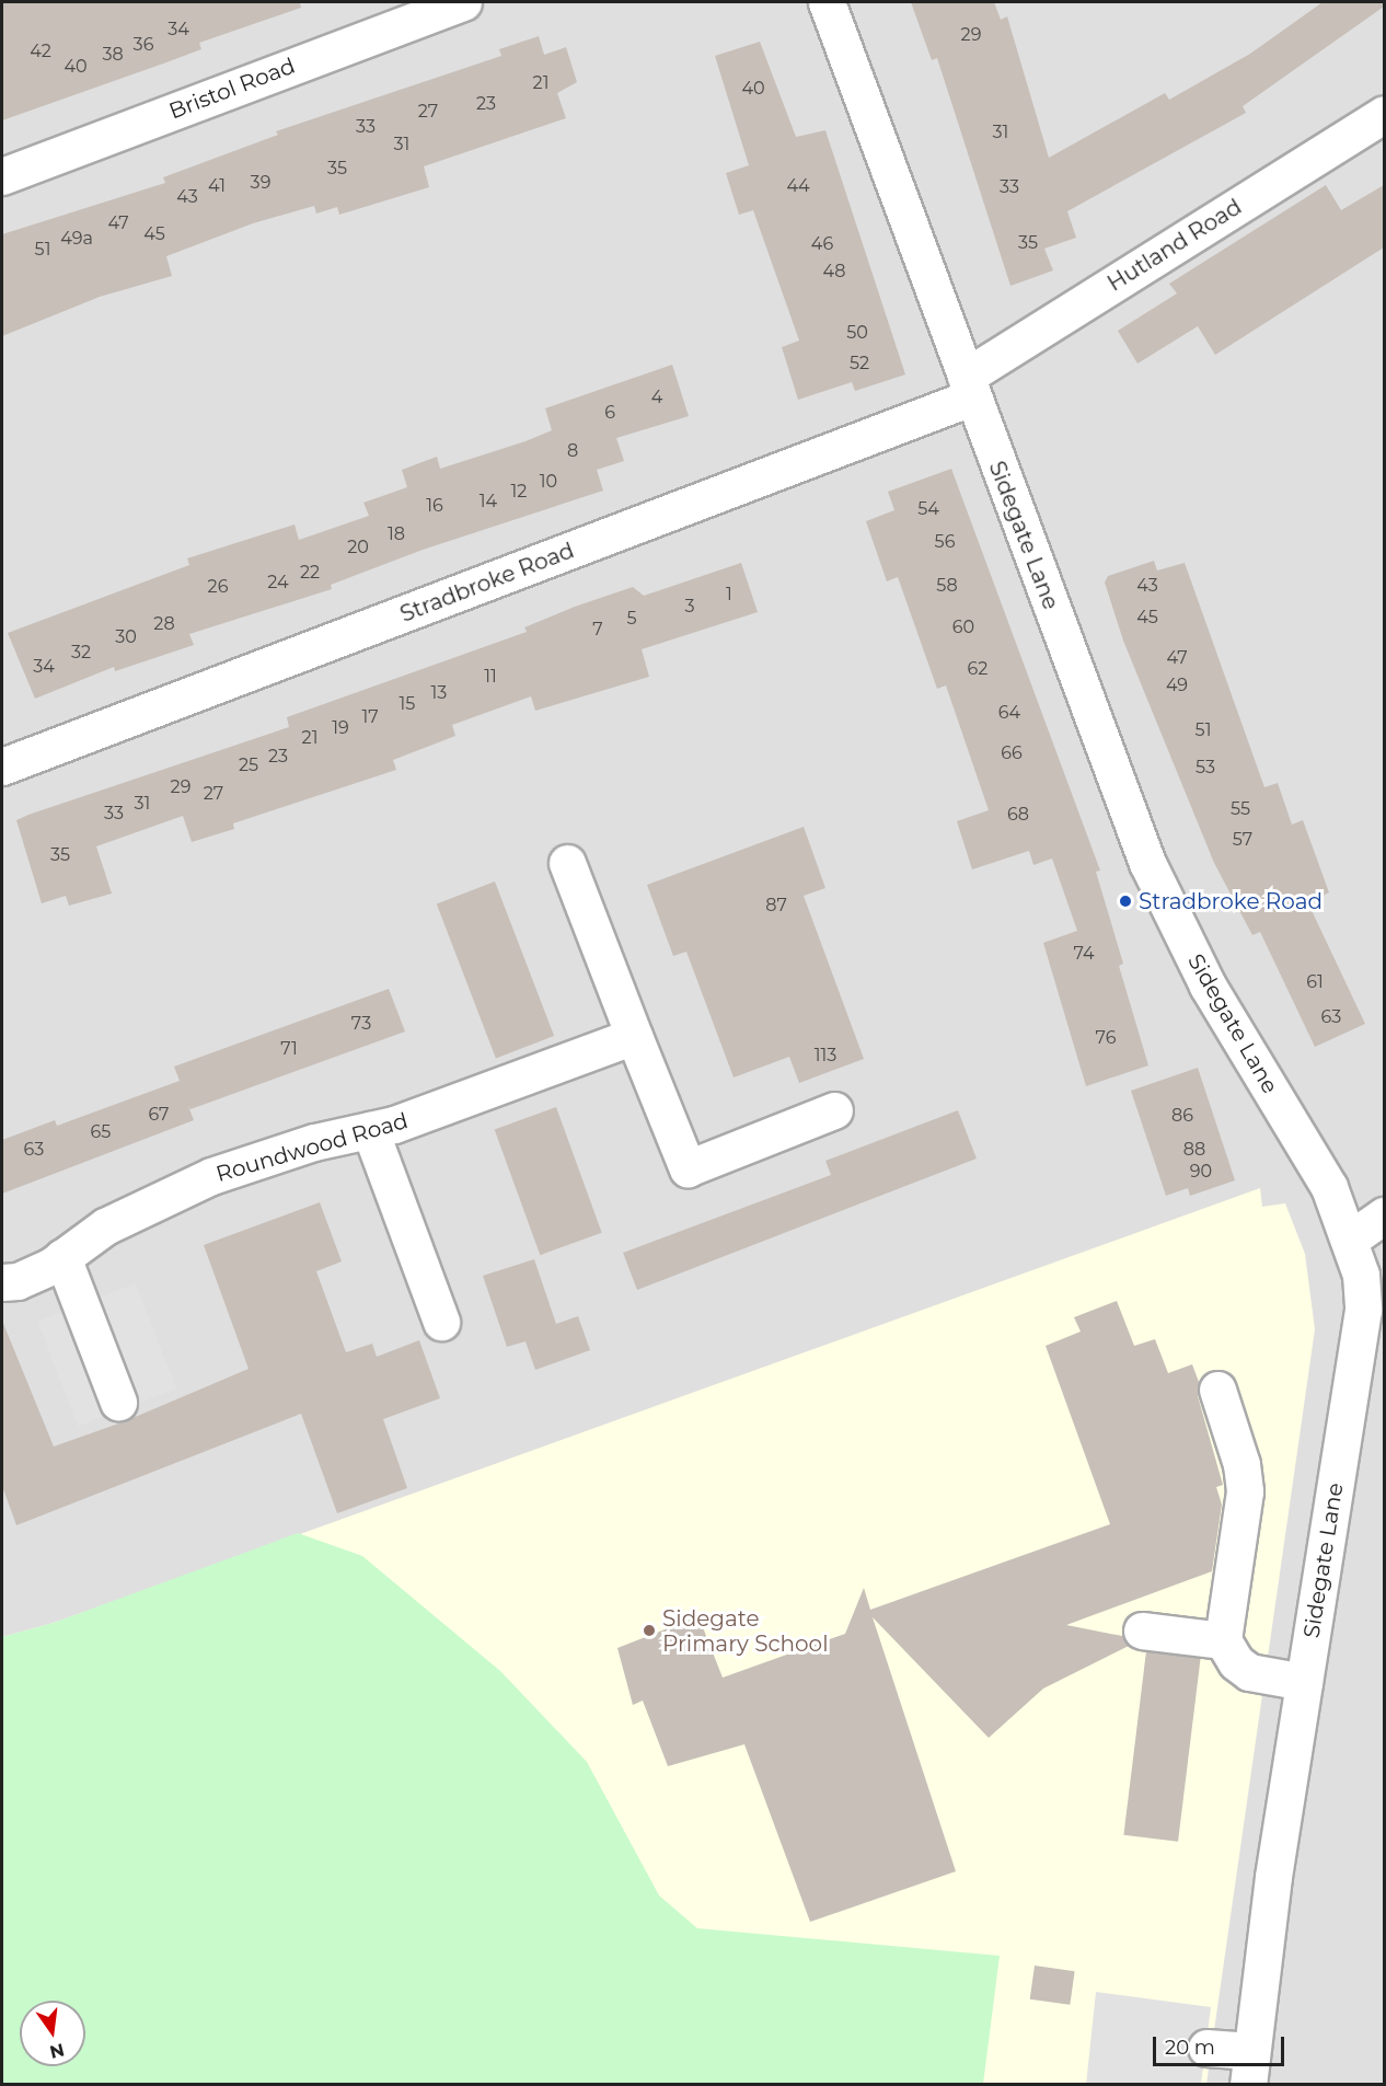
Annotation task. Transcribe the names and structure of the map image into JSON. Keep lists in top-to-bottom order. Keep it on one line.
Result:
{"streets":{"street":["Bristol Road","Hutland Road","Sidegate Lane","Stradbroke Road","Roundwood Road"]},"crossings":[["Hutland Road","Sidegate Lane"],["Hutland Road","Stradbroke Road"],["Sidegate Lane","Stradbroke Road"]],"places":["Stradbroke Road","Sidegate Primary School"],"house_numbers":["34","29","36","42","38","40","21","40","23","27","33","31","31","35","39","41","44","33","43","47","45","49a","35","46","51","48","50","52","4","6","8","10","12","14","16","54","18","56","20","22","24","58","43","26","1","3","45","5","28","60","7","30","32","47","34","62","11","49","13","15","64","17","19","51","21","66","23","25","53","29","27","31","55","33","68","57","35","87","74","61","63","73","76","71","113","67","86","65","63","88","90"],"scale_bar":"20 m","north":"bottom"}
